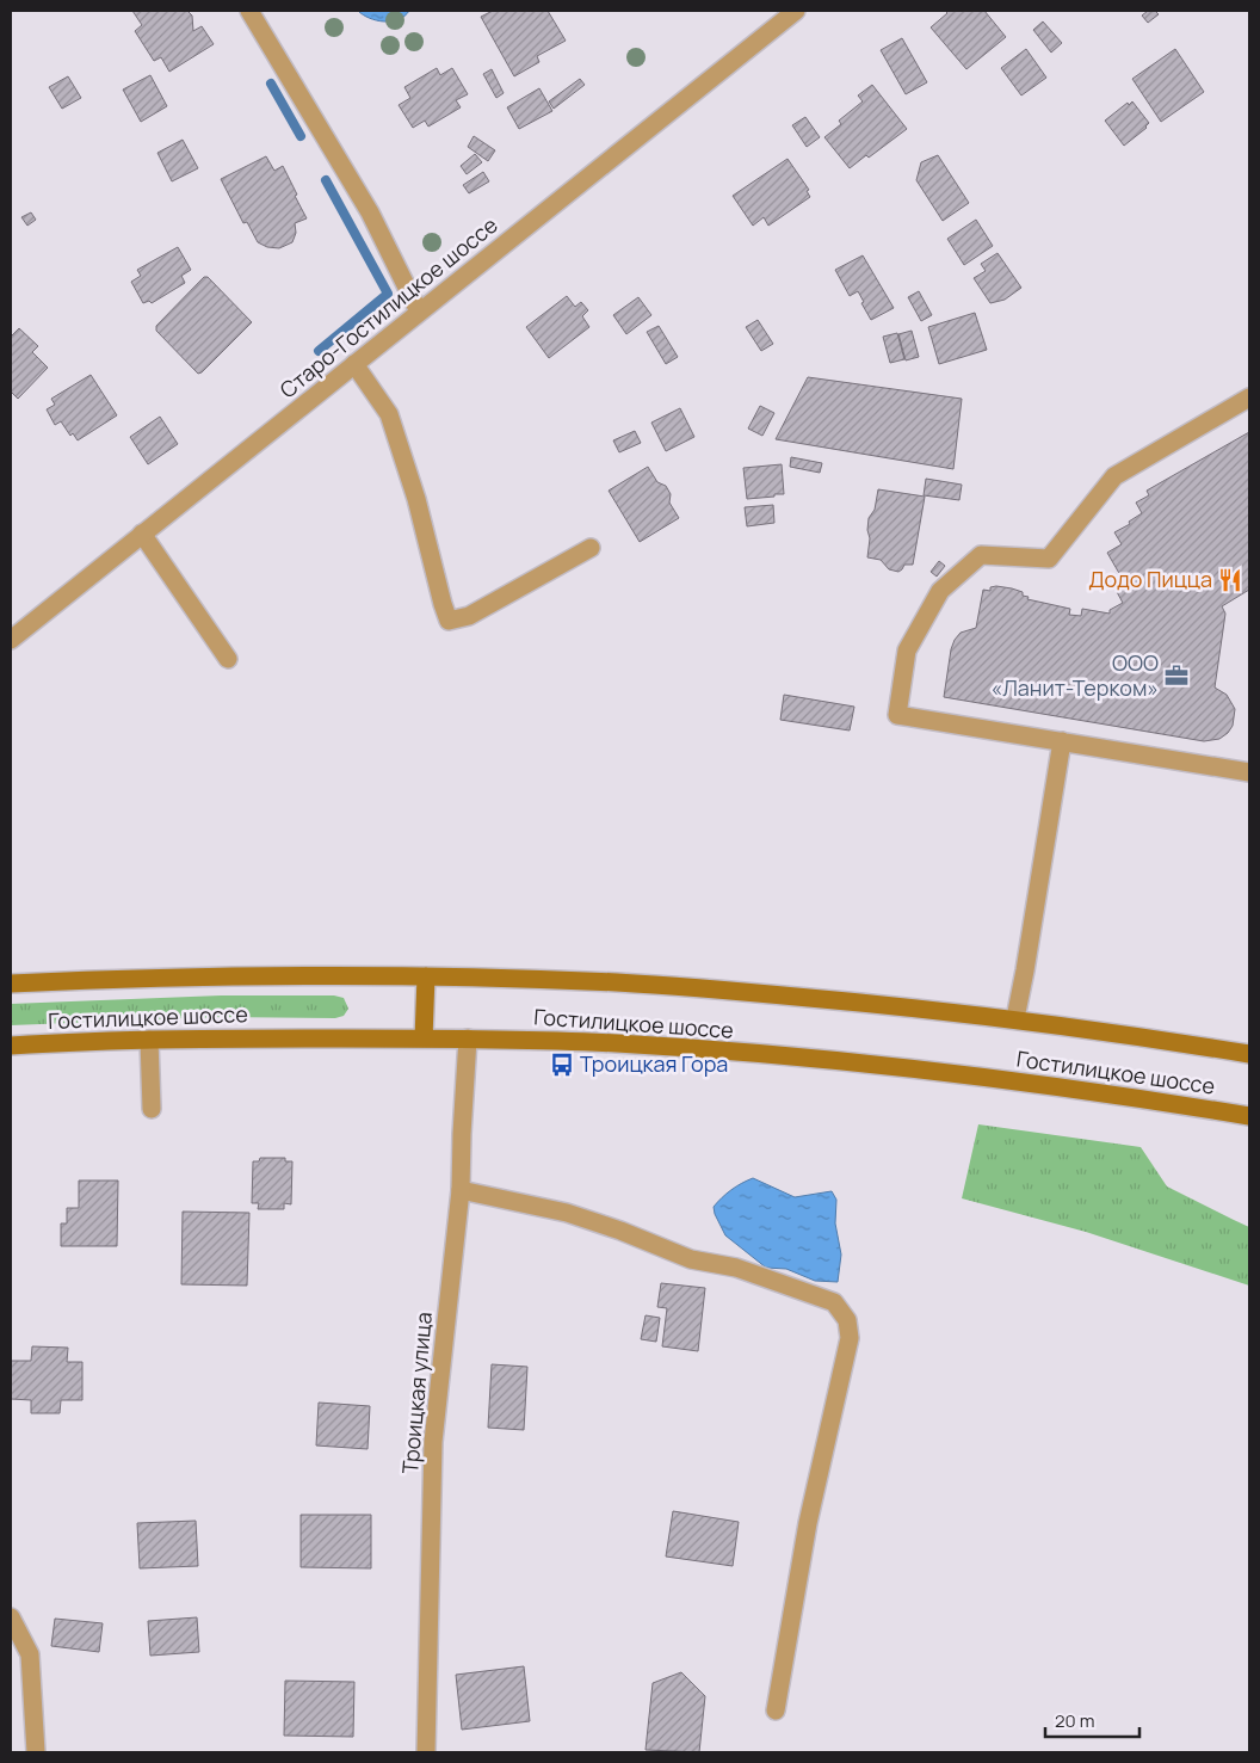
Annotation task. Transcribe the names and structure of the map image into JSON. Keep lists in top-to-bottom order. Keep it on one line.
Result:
{"streets":{"main road":["Гостилицкое шоссе"],"street":["Старо-Гостилицкое шоссе","Троицкая улица"]},"crossings":[["Гостилицкое шоссе","Троицкая улица"]],"places":{"restaurant":["Додо Пицца"],"office":["ООО «Ланит-Терком»"],"bus stop":["Троицкая Гора"]},"scale_bar":"20 m"}
